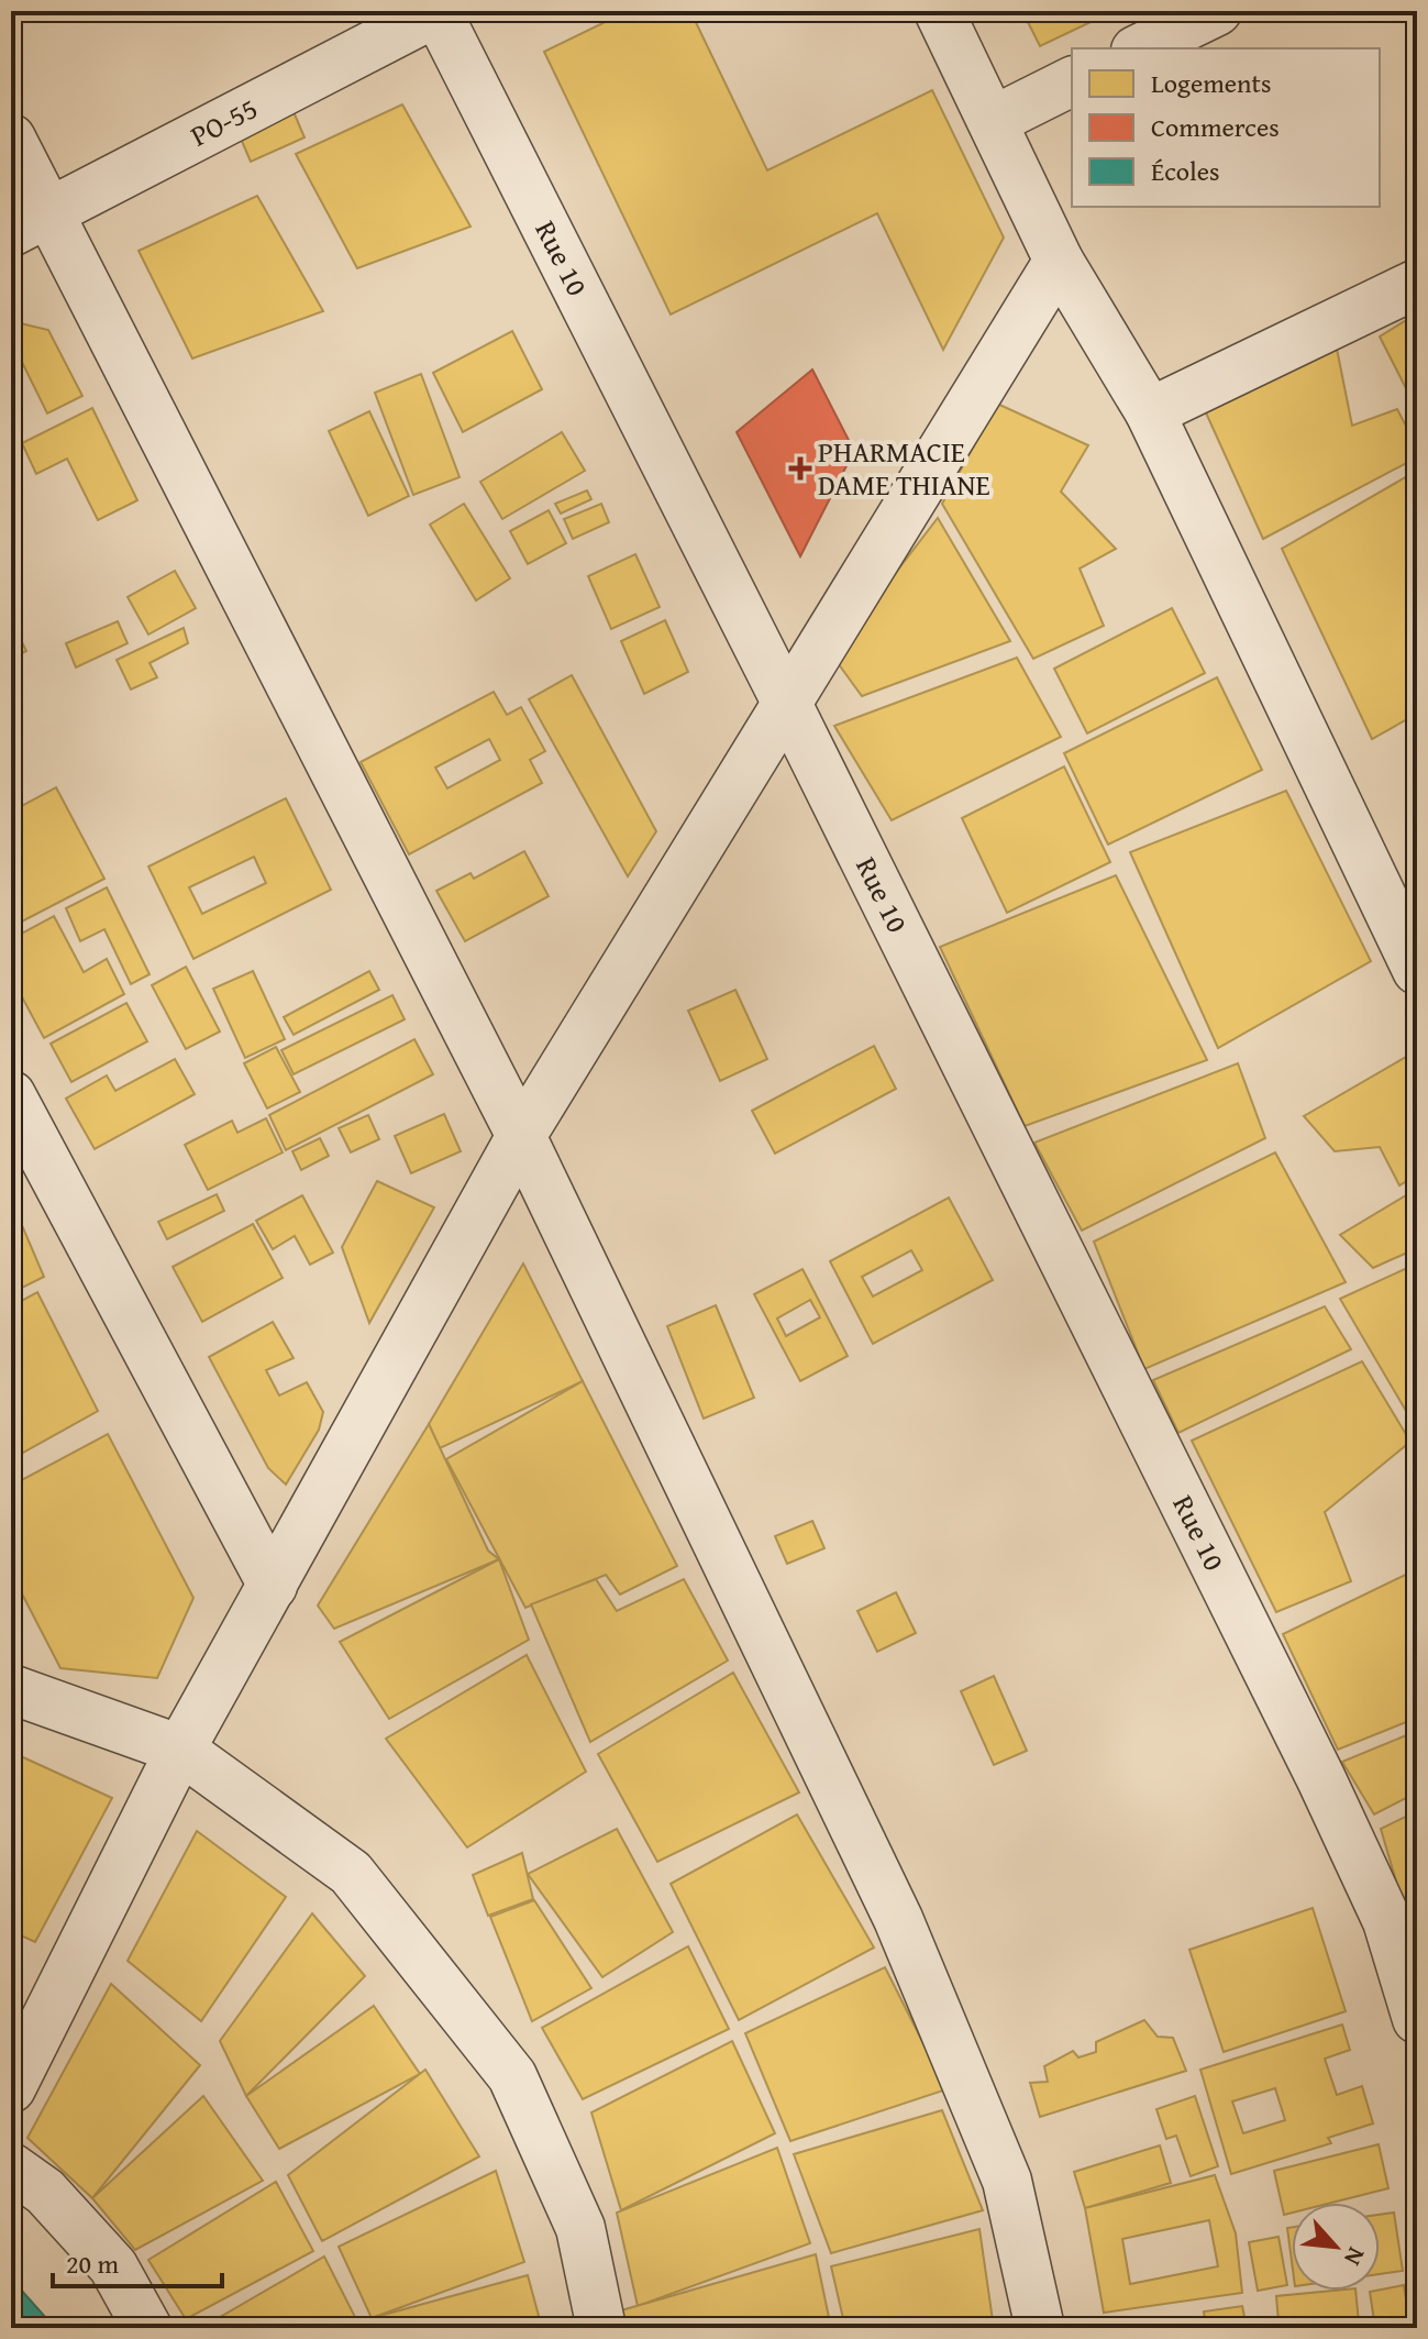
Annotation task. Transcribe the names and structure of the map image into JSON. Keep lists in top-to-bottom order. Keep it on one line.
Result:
{"streets":{"street":["PO-55","Rue 10"]},"crossings":[["PO-55","Rue 10"]],"places":{"health":["PHARMACIE DAME THIANE"]},"legend":["Logements","Commerces","Écoles"],"scale_bar":"20 m","north":"bottom right"}
